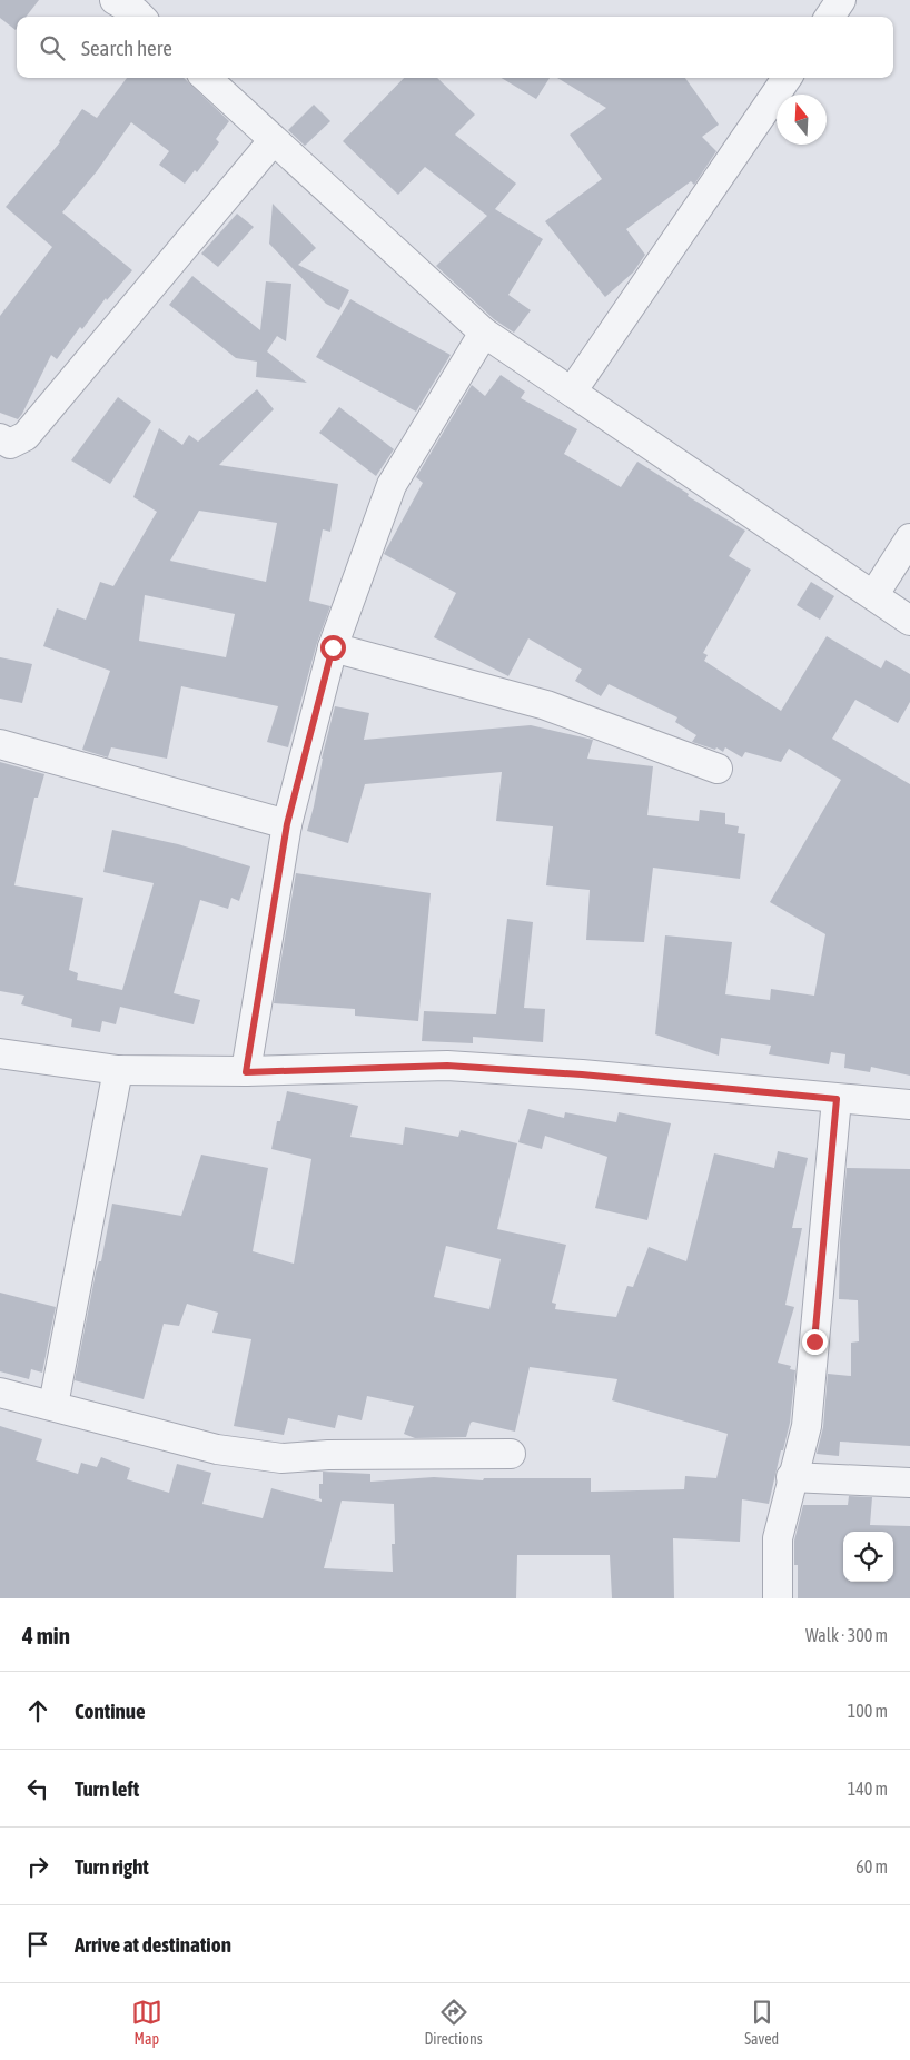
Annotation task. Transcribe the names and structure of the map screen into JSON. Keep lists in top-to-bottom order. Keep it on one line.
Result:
{"north":"top","page":{"search":"Search here","heading":["4 min","Walk · 300 m"],"list":[["Continue","100 m"],["Turn left","140 m"],["Turn right","60 m"],"Arrive at destination"],"nav":["Map","Directions","Saved"]}}
